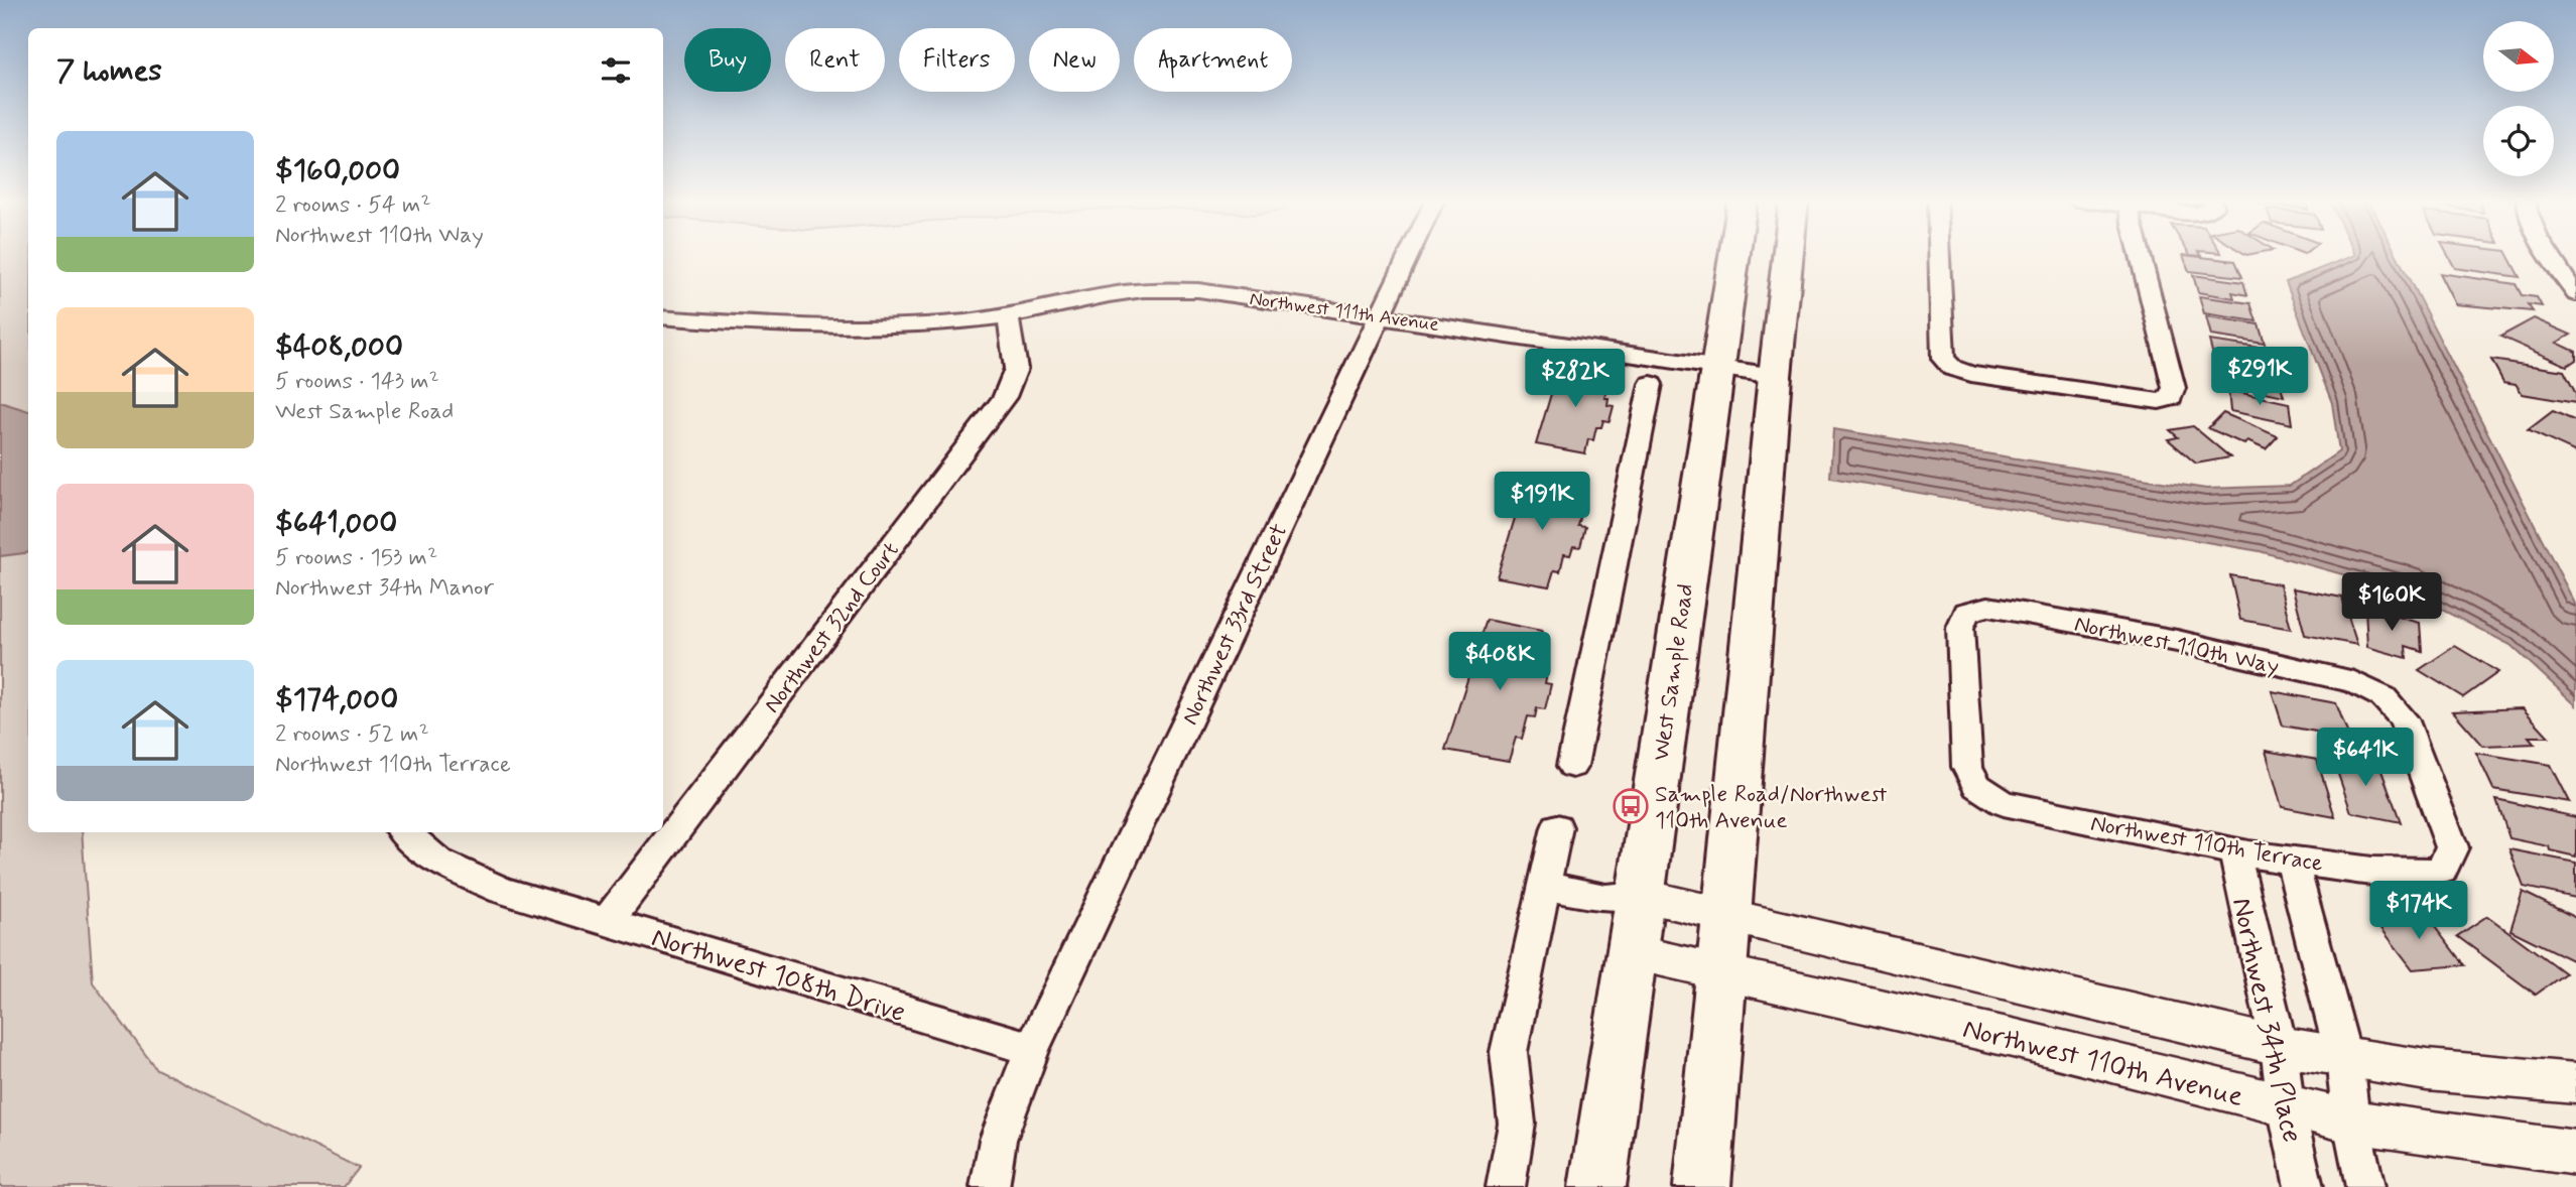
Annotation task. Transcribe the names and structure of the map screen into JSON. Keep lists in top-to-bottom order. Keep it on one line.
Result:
{"streets":{"main road":["West Sample Road"],"street":["Northwest 111th Avenue","Northwest 33rd Street","Northwest 32nd Court","Northwest 110th Way","Northwest 110th Terrace","Northwest 108th Drive","Northwest 34th Place","Northwest 110th Avenue"]},"crossings":[["Northwest 111th Avenue","Northwest 33rd Street"],["Northwest 111th Avenue","Northwest 32nd Court"],["Northwest 111th Avenue","West Sample Road"],["Northwest 33rd Street","Northwest 108th Drive"],["Northwest 32nd Court","Northwest 108th Drive"],["Northwest 110th Way","Northwest 110th Terrace"],["West Sample Road","Northwest 110th Avenue"],["Northwest 110th Terrace","Northwest 34th Place"],["Northwest 34th Place","Northwest 110th Avenue"]],"places":{"bus stop":["Sample Road/Northwest 110th Avenue"]},"north":"right","page":{"chip":["Buy","Rent","Filters","New","Apartment"],"heading":"7 homes","list":[{"name":"$160,000","note":"2 rooms · 54 m² · Northwest 110th Way"},{"name":"$408,000","note":"5 rooms · 143 m² · West Sample Road"},{"name":"$641,000","note":"5 rooms · 153 m² · Northwest 34th Manor"},{"name":"$174,000","note":"2 rooms · 52 m² · Northwest 110th Terrace"}],"price":["$291K","$282K","$191K","$160K","$408K","$641K","$174K"]}}
